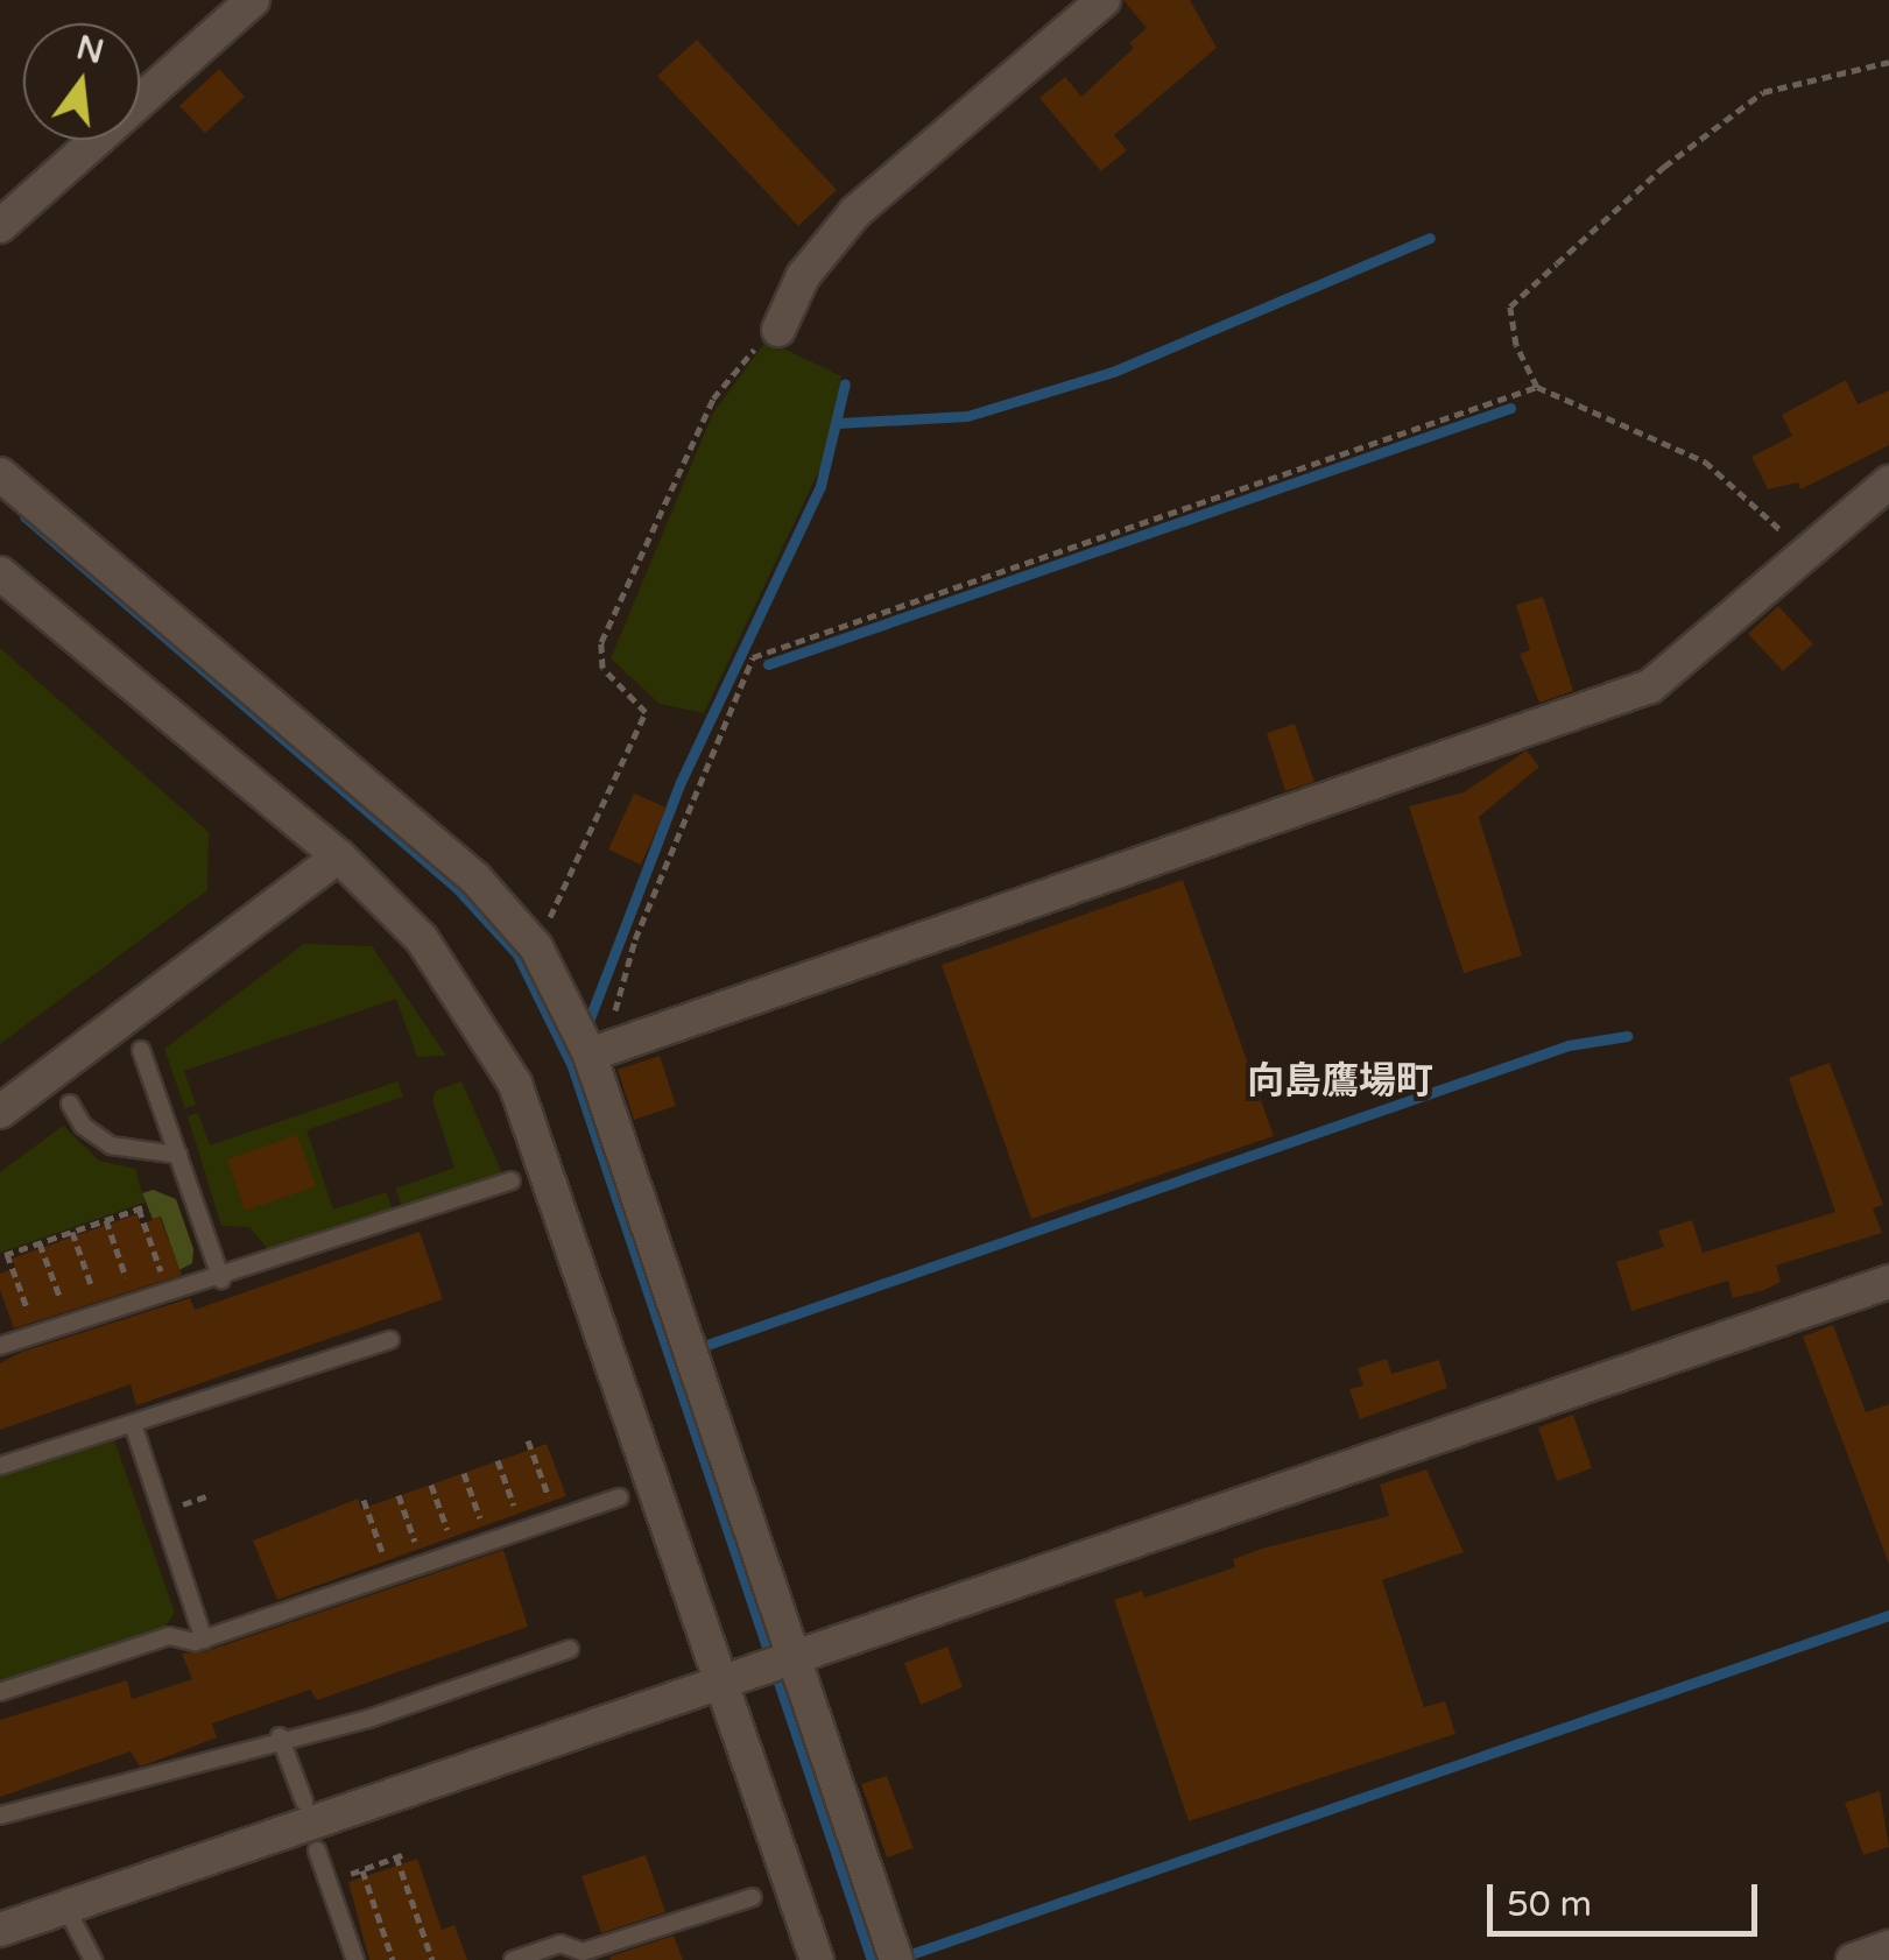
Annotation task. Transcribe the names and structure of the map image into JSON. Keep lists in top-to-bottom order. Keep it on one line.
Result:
{"districts":["向島鷹場町"],"scale_bar":"50 m","north":"top"}
